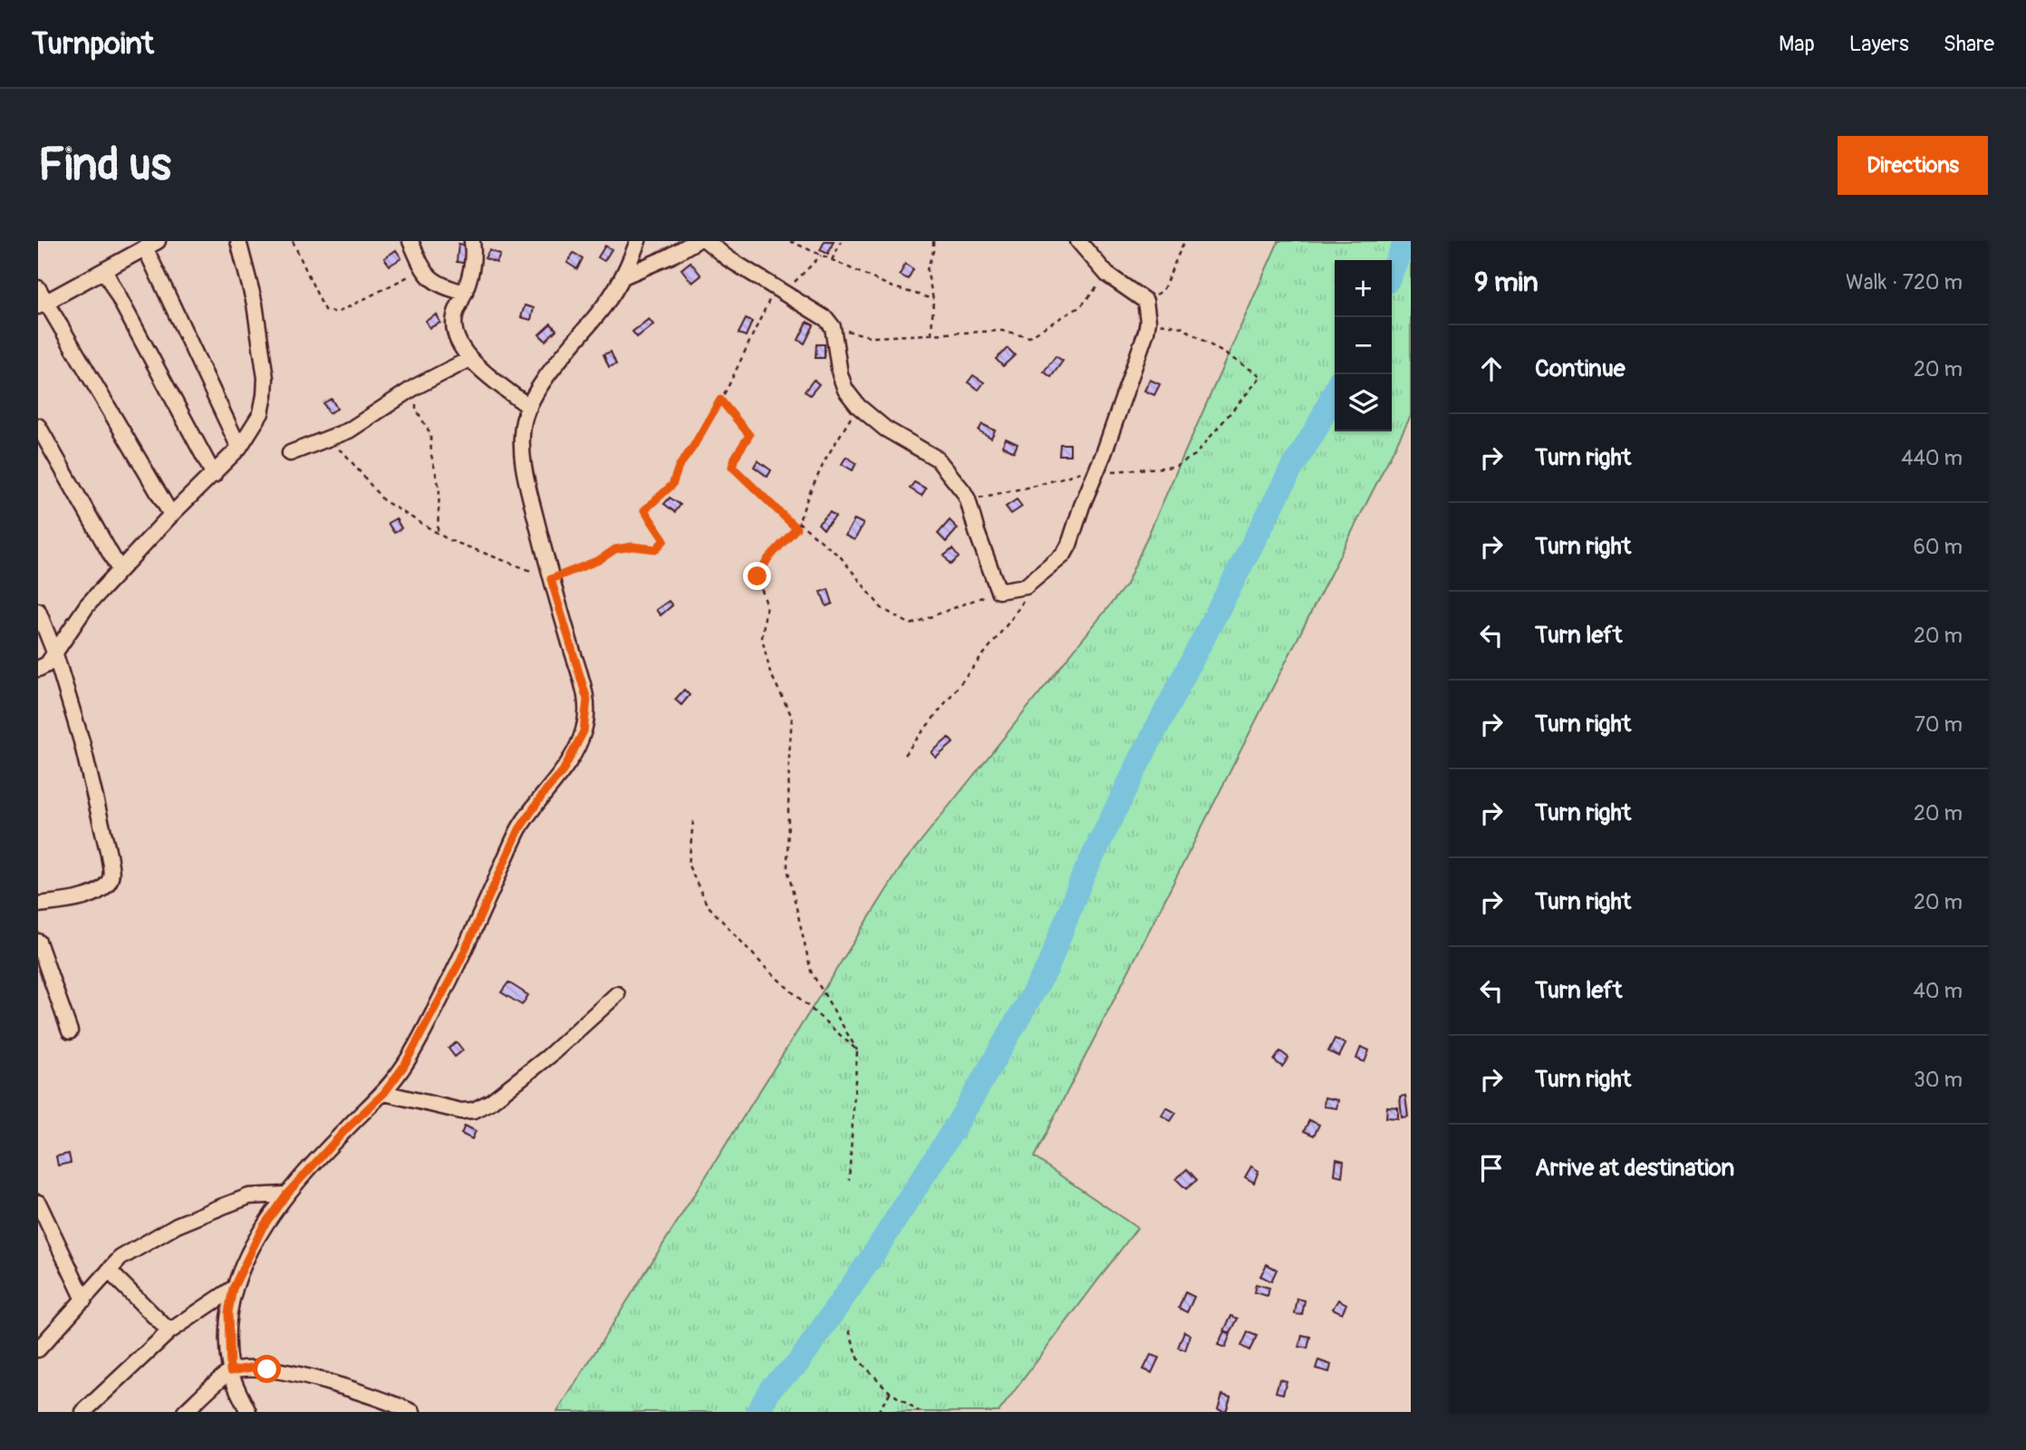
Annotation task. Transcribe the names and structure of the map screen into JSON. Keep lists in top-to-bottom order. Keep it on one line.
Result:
{"page":{"header":"Turnpoint","nav":["Map","Layers","Share"],"buttons":"Directions","title":"Find us","heading":["9 min","Walk · 720 m"],"map_buttons":["+","−"],"list":[["Continue","20 m"],["Turn right","440 m"],["Turn right","60 m"],["Turn left","20 m"],["Turn right","70 m"],["Turn right","20 m"],["Turn right","20 m"],["Turn left","40 m"],["Turn right","30 m"],"Arrive at destination"]}}
